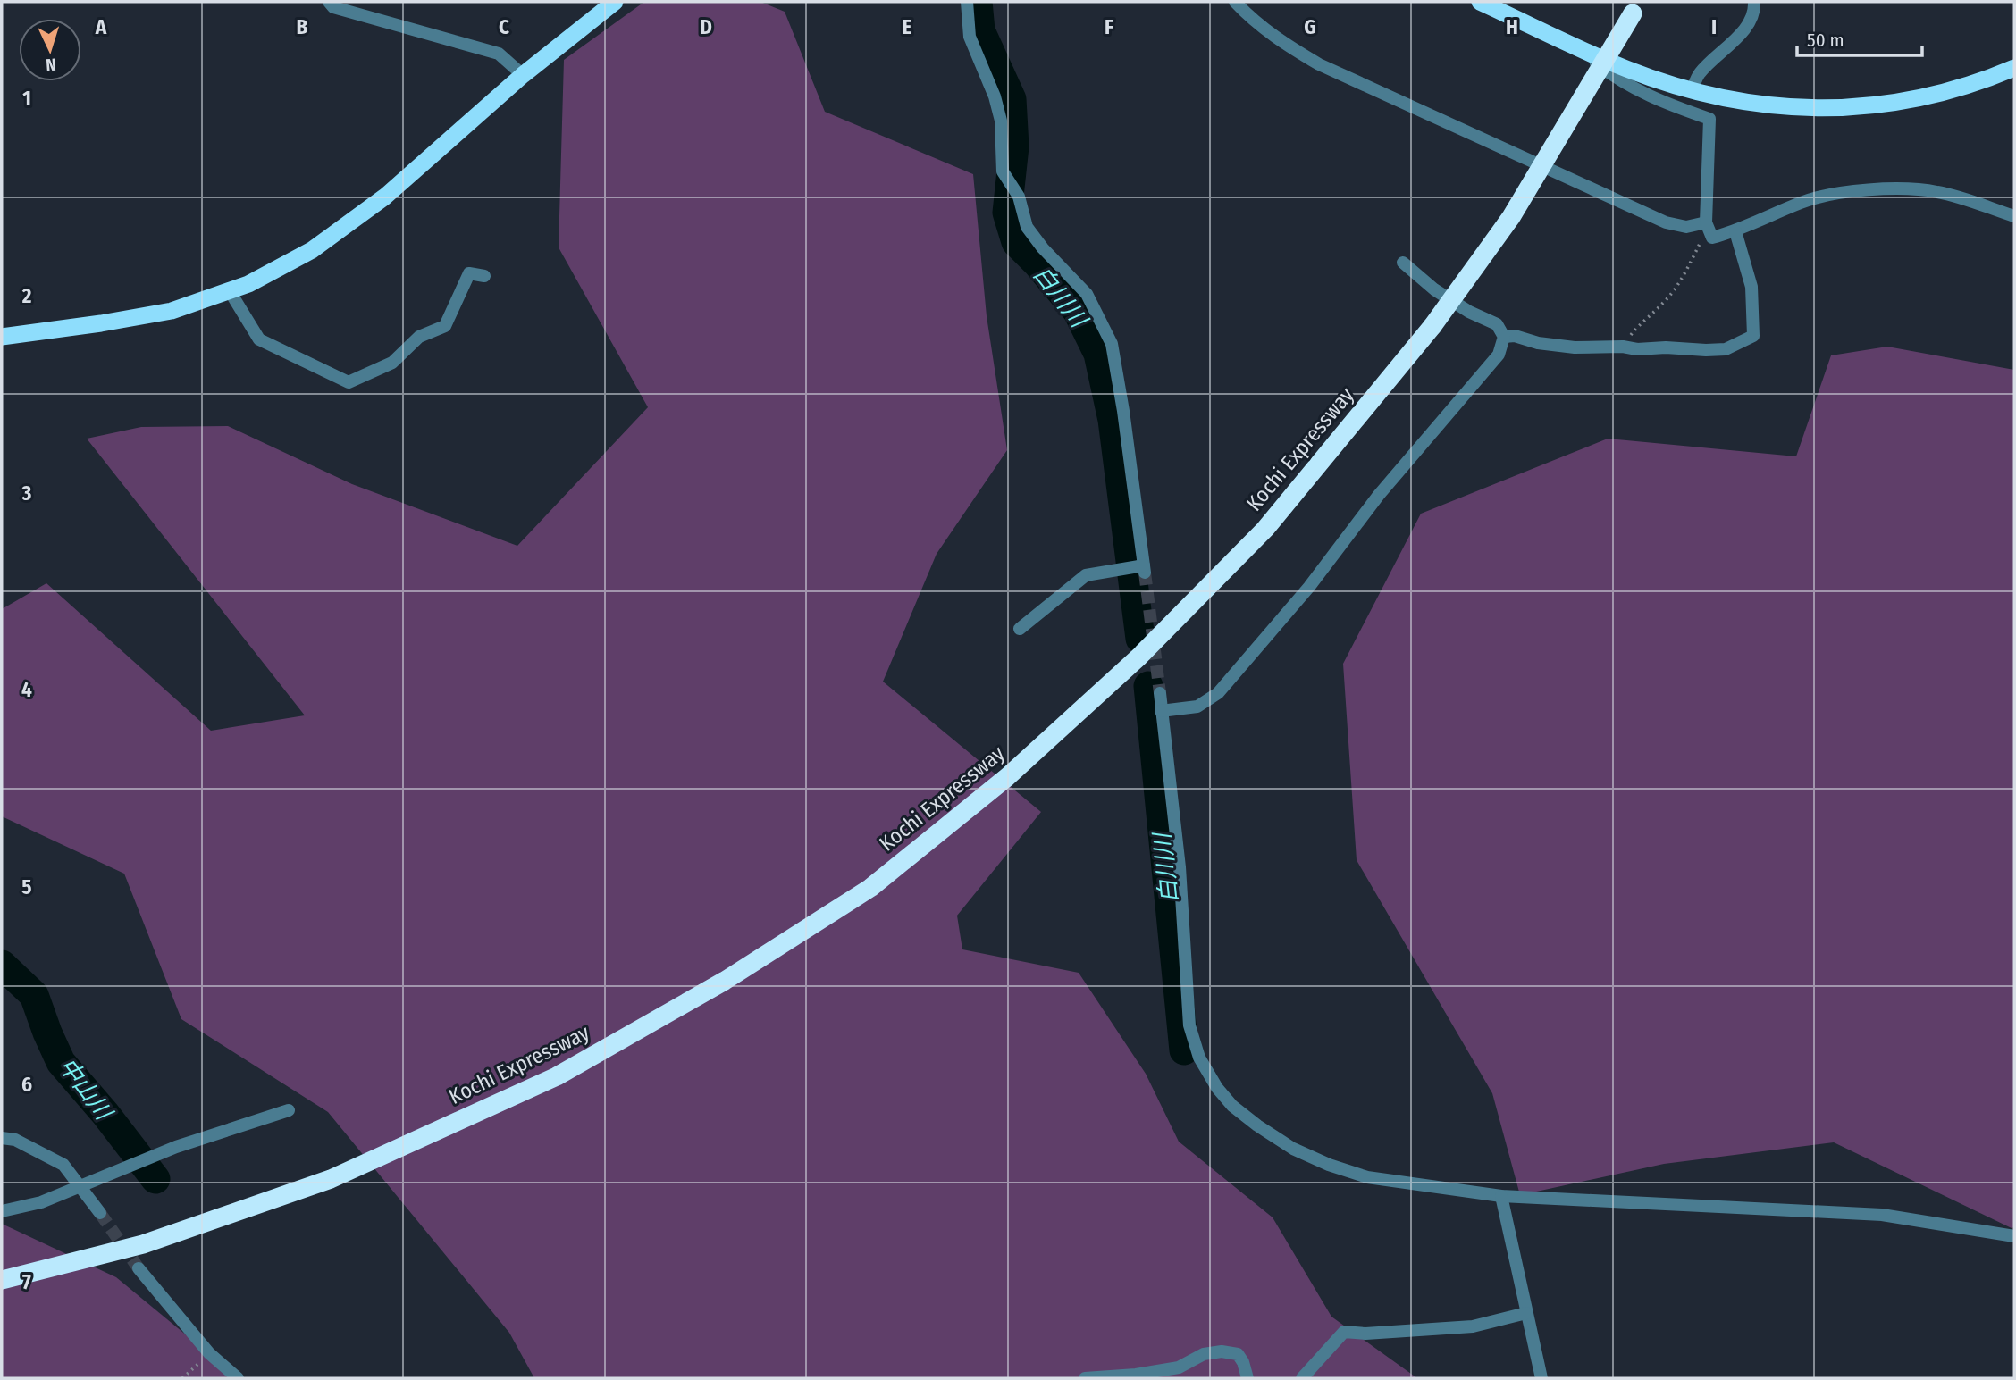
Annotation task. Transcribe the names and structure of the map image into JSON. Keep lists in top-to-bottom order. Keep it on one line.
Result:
{"streets":{"highway":["Kochi Expressway"]},"water":["白川川","中山川"],"scale_bar":"50 m","north":"bottom","grid":{"columns":["A","B","C","D","E","F","G","H","I"],"rows":["1","2","3","4","5","6","7"]}}
